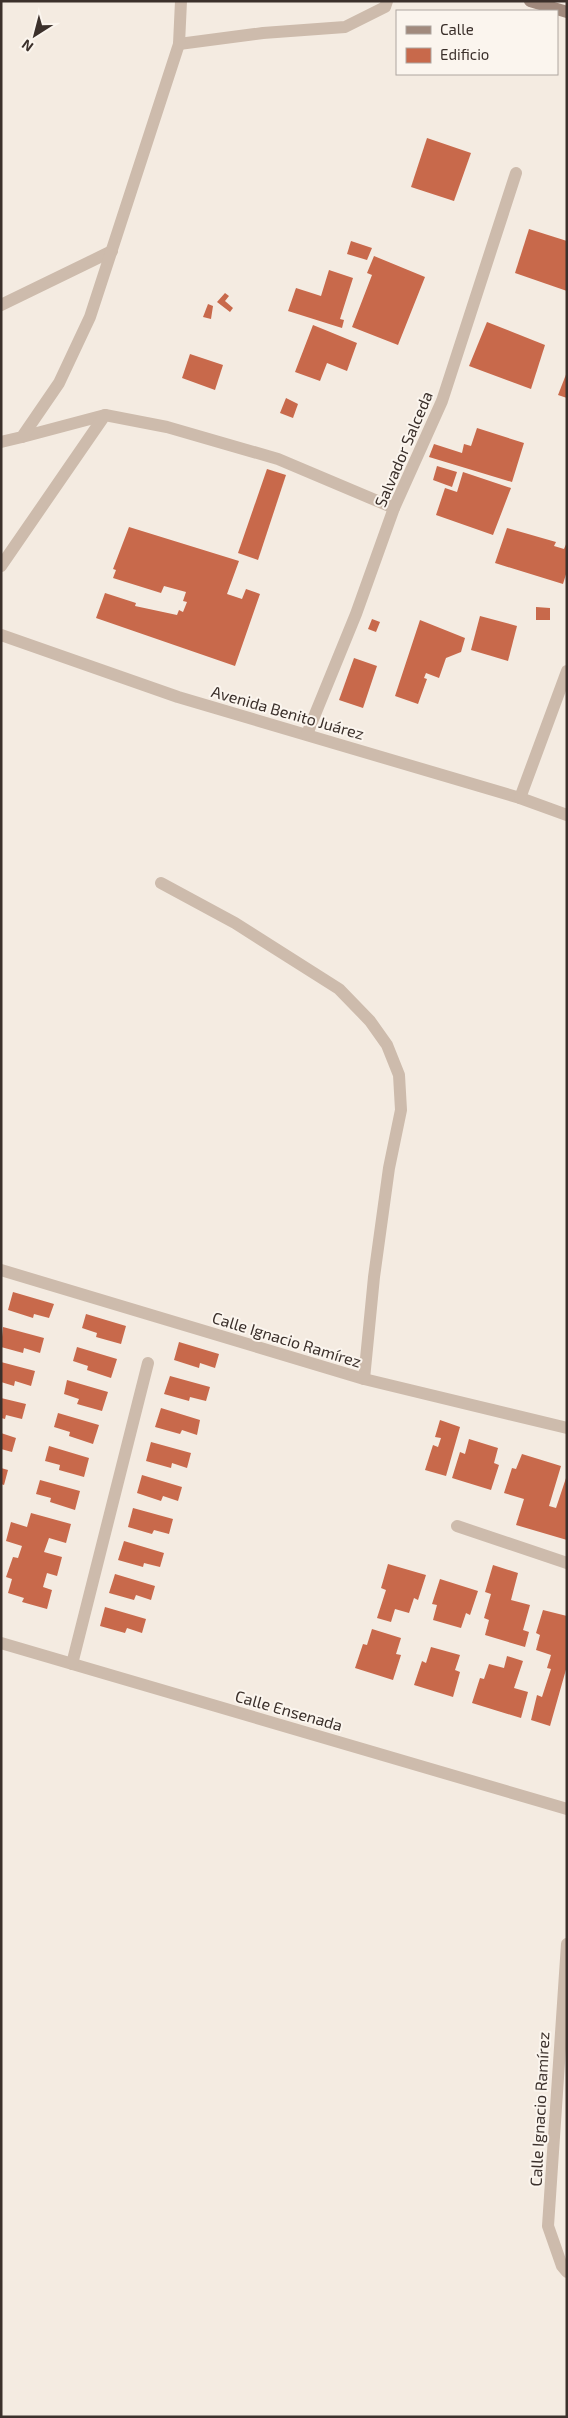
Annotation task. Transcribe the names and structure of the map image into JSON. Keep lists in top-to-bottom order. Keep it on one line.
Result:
{"streets":{"street":["Salvador Salceda","Avenida Benito Juárez","Calle Ignacio Ramírez","Calle Ensenada"]},"crossings":[["Salvador Salceda","Avenida Benito Juárez"]],"legend":["Calle","Edificio"],"north":"bottom left"}
